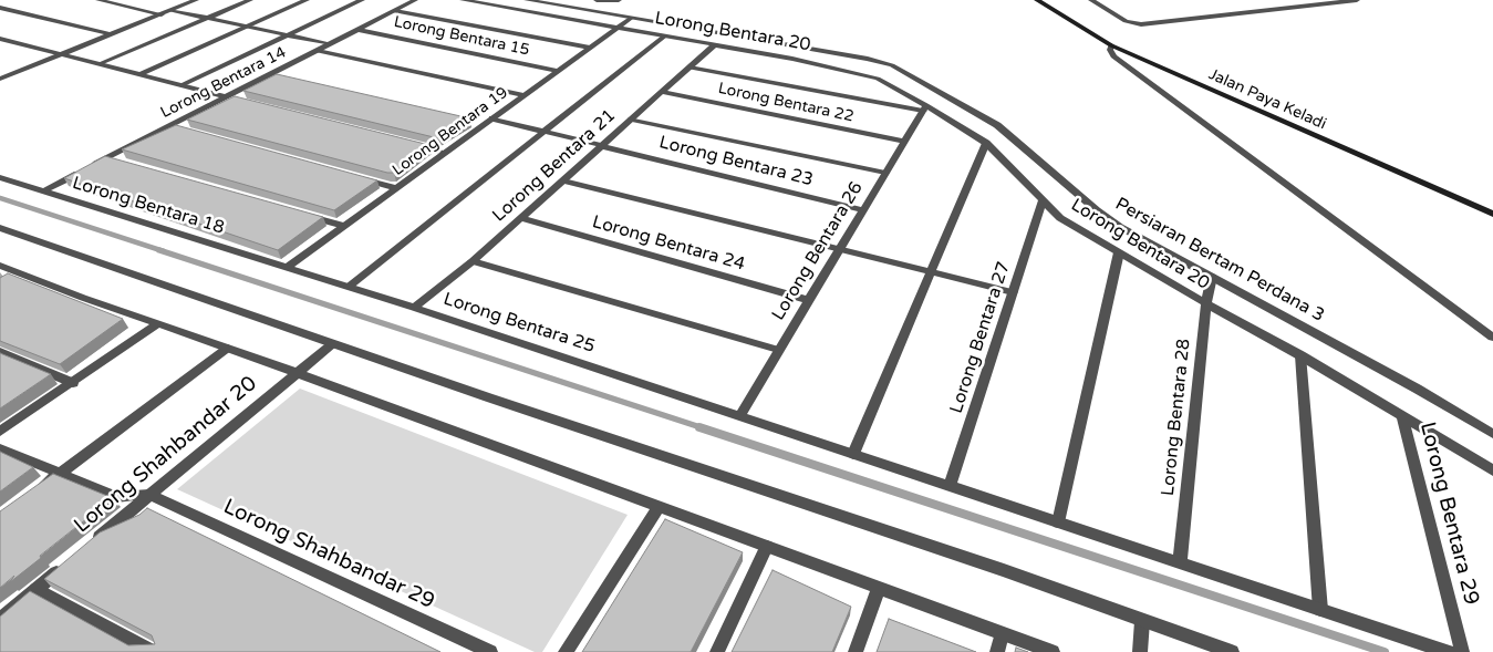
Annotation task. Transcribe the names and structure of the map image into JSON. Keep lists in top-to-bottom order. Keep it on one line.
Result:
{"streets":{"main road":["Jalan Paya Keladi"],"street":["Lorong Bentara 20","Lorong Bentara 15","Lorong Bentara 14","Lorong Bentara 22","Lorong Bentara 19","Lorong Bentara 23","Lorong Bentara 21","Lorong Bentara 18","Lorong Bentara 24","Lorong Bentara 26","Persiaran Bertam Perdana 3","Lorong Bentara 25","Lorong Bentara 27","Lorong Bentara 28","Lorong Shahbandar 20","Lorong Bentara 29","Lorong Shahbandar 29"]},"crossings":[["Lorong Bentara 20","Lorong Bentara 19"],["Lorong Bentara 20","Lorong Bentara 21"],["Lorong Bentara 20","Lorong Bentara 26"],["Lorong Bentara 20","Lorong Bentara 27"],["Lorong Bentara 20","Lorong Bentara 28"],["Lorong Bentara 20","Lorong Bentara 29"],["Lorong Bentara 15","Lorong Bentara 14"],["Lorong Bentara 15","Lorong Bentara 19"],["Lorong Bentara 14","Lorong Bentara 18"],["Lorong Bentara 22","Lorong Bentara 21"],["Lorong Bentara 22","Lorong Bentara 26"],["Lorong Bentara 19","Lorong Bentara 23"],["Lorong Bentara 19","Lorong Bentara 18"],["Lorong Bentara 19","Persiaran Bertam Perdana 3"],["Lorong Bentara 19","Lorong Bentara 25"],["Lorong Bentara 23","Lorong Bentara 21"],["Lorong Bentara 23","Lorong Bentara 26"],["Lorong Bentara 21","Lorong Bentara 24"],["Lorong Bentara 21","Lorong Bentara 25"],["Lorong Bentara 18","Lorong Bentara 25"],["Lorong Bentara 24","Lorong Bentara 26"],["Lorong Bentara 26","Lorong Bentara 25"],["Persiaran Bertam Perdana 3","Lorong Bentara 28"],["Lorong Bentara 25","Lorong Bentara 27"],["Lorong Bentara 25","Lorong Bentara 28"],["Lorong Shahbandar 20","Lorong Shahbandar 29"]]}
